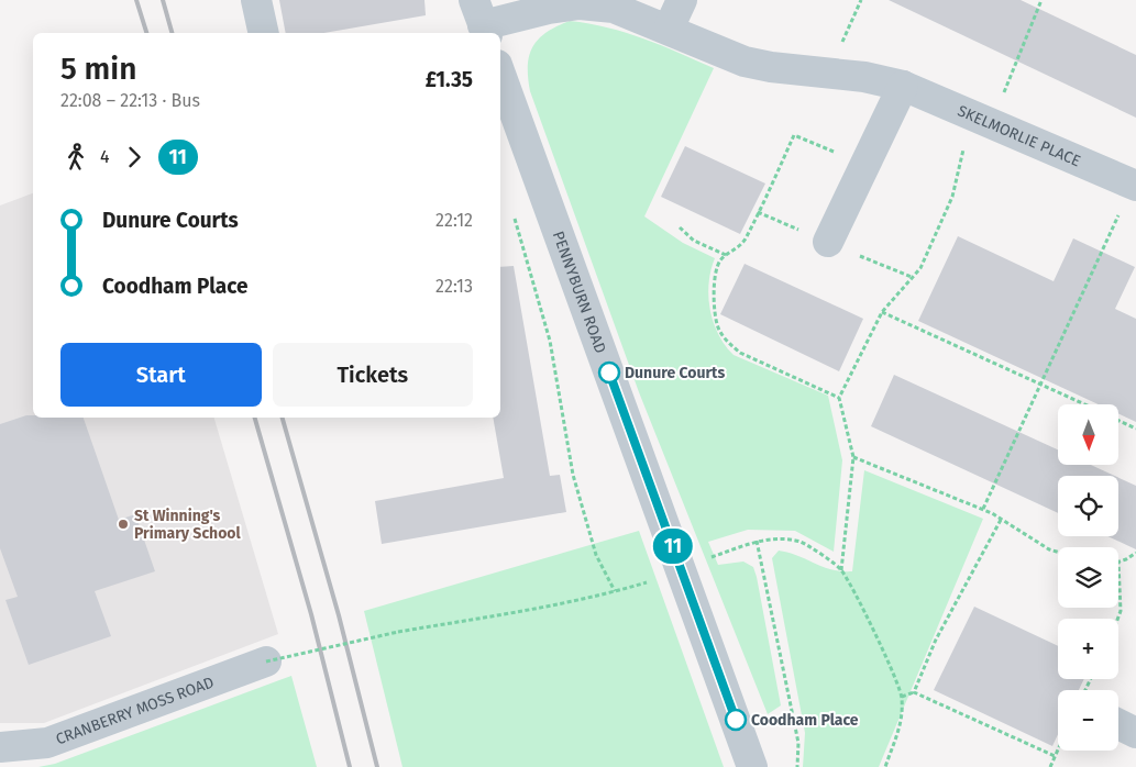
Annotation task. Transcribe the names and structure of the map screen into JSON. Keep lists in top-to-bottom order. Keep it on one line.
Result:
{"streets":{"street":["SKELMORLIE PLACE","PENNYBURN ROAD","CRANBERRY MOSS ROAD"]},"places":["Dunure Courts","St Winning's Primary School","Coodham Place"],"lines":["bus line 11"],"north":"bottom","page":{"on_map":"11","heading":["5 min","22:08 – 22:13 · Bus","£1.35"],"legs":["4","11"],"list":[{"name":"Dunure Courts","value":"22:12"},{"name":"Coodham Place","value":"22:13"}],"buttons":["Start","Tickets"],"map_buttons":["+","−"]}}
